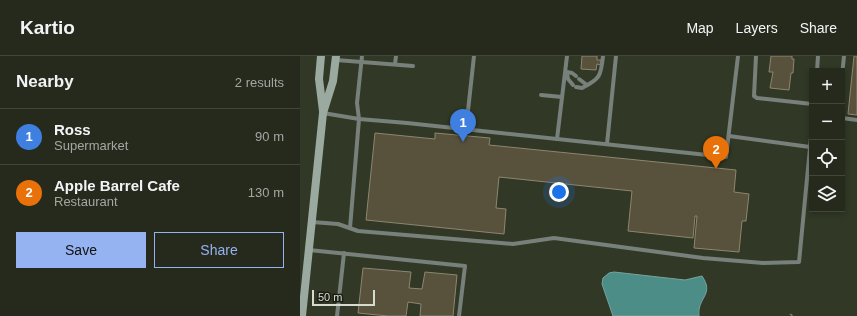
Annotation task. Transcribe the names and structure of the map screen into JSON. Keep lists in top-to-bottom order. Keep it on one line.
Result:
{"scale_bar":"50 m","page":{"header":"Kartio","nav":["Map","Layers","Share"],"heading":["Nearby","2 results"],"map_buttons":["+","−"],"list":[{"mark":"1","name":"Ross","note":"Supermarket","value":"90 m"},{"mark":"2","name":"Apple Barrel Cafe","note":"Restaurant","value":"130 m"}],"pins":["1","2"],"buttons":["Save","Share"],"scale":"50 m"}}
